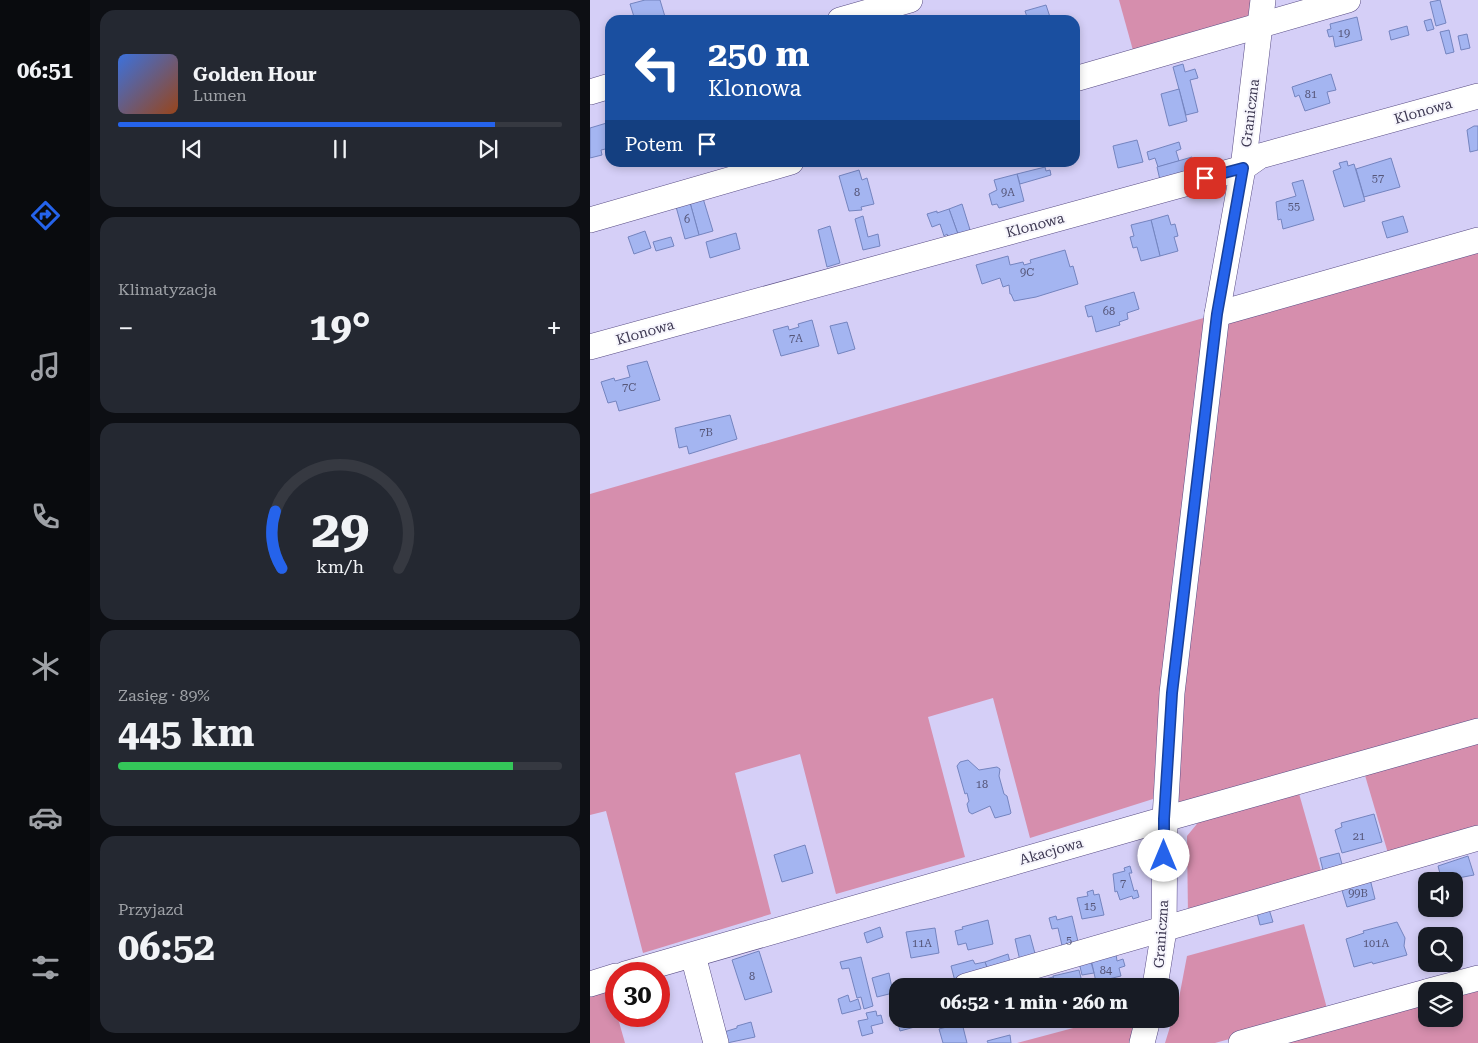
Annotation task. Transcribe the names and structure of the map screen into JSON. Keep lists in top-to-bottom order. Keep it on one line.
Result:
{"streets":{"street":["Klonowa","Graniczna","Akacjowa"]},"crossings":[["Klonowa","Graniczna"],["Graniczna","Akacjowa"]],"house_numbers":["19","81","57","8","9A","55","6","9C","68","7A","7C","7B","18","21","7","99B","15","5","11A","101A","84","8"],"page":{"tabs":"06:51","turn":["250 m","Klonowa"],"song":["Golden Hour","Lumen"],"then":"Potem","tile":["Klimatyzacja",["Zasięg · 89%","445 km"],["Przyjazd","06:52"]],"heat":["−","19°","+"],"limit":"30","trip":"06:52 · 1 min · 260 m","gauge":["29","km/h"]}}
